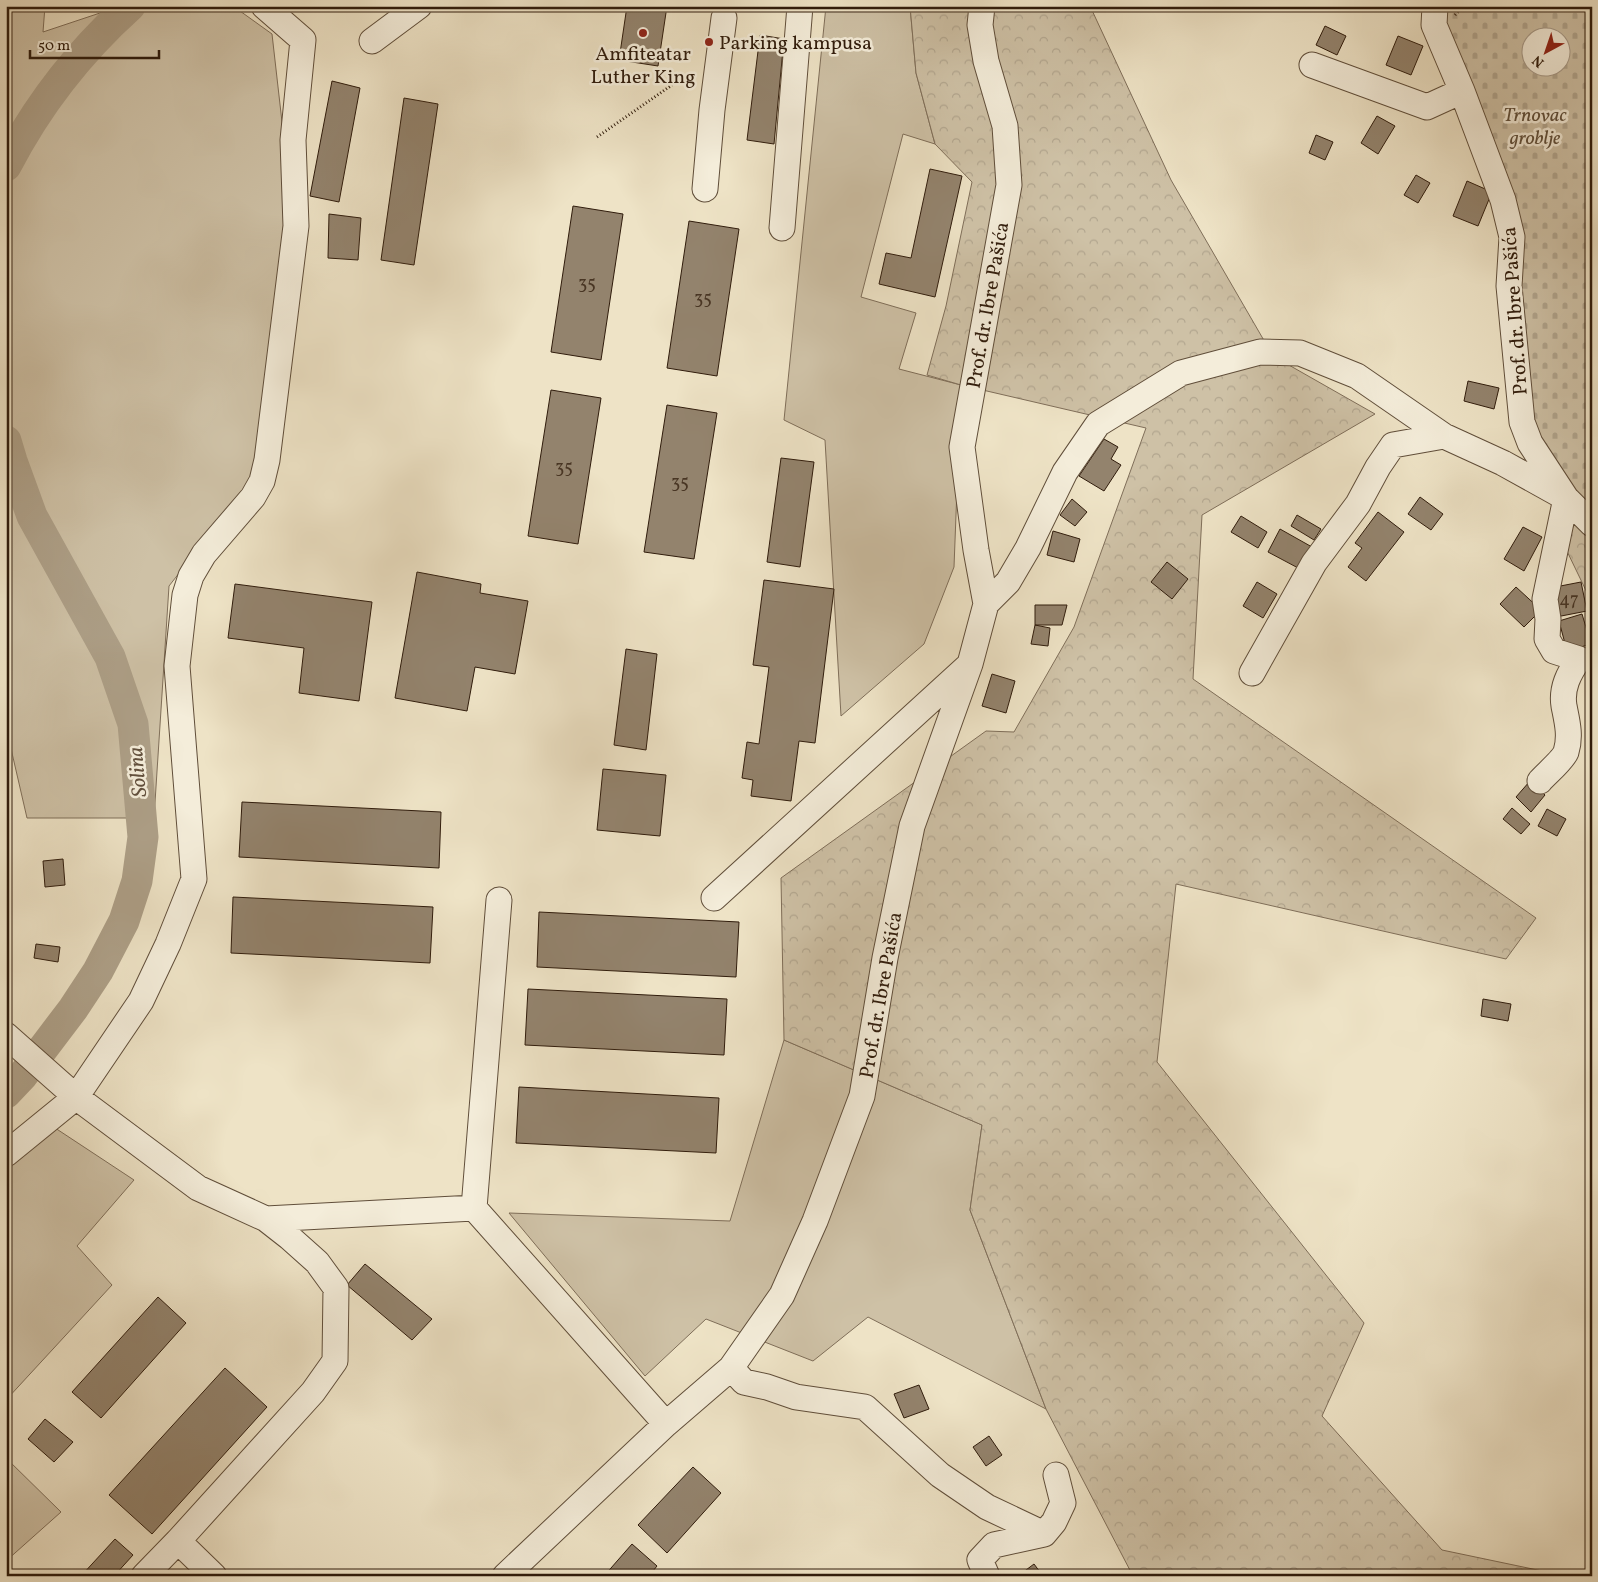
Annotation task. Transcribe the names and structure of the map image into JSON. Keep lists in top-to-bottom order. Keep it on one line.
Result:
{"streets":{"street":["Prof. dr. Ibre Pašića"]},"water":["Solina"],"parks":["Trnovac groblje"],"places":["Amfiteatar Luther King","Parking kampusa"],"house_numbers":["35","35","35","35","47"],"scale_bar":"50 m","north":"bottom left"}
